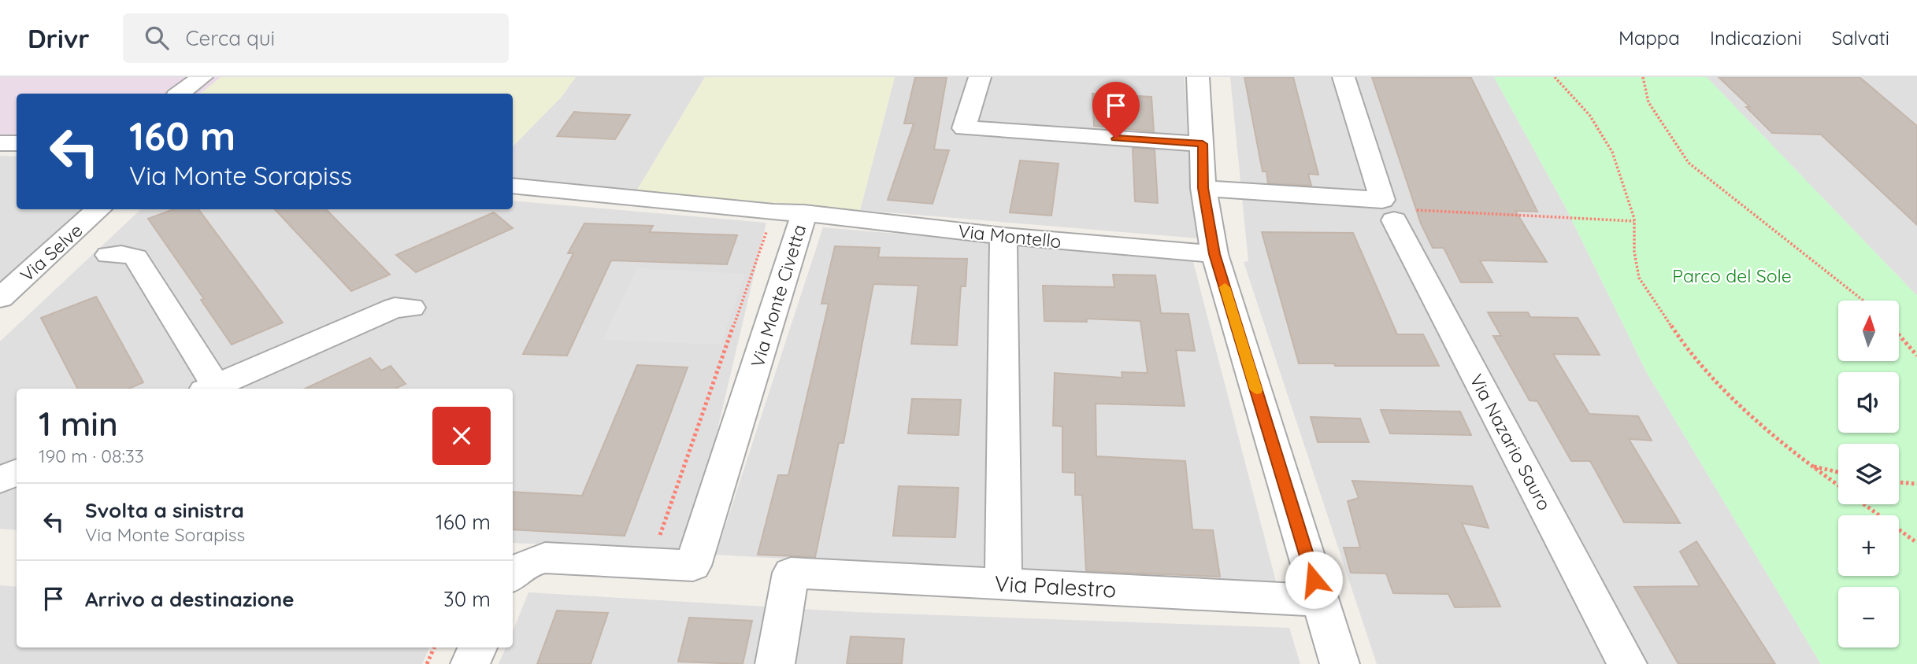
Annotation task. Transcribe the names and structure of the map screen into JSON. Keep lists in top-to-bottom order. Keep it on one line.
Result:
{"streets":{"street":["Via Montello","Via Selve","Via Monte Civetta","Via Nazario Sauro","Via Palestro"]},"crossings":[["Via Montello","Via Monte Civetta"]],"parks":["Parco del Sole"],"north":"top","page":{"header":"Drivr","search":"Cerca qui","nav":["Mappa","Indicazioni","Salvati"],"turn":["160 m","Via Monte Sorapiss"],"map_buttons":["+","−"],"heading":["1 min","190 m · 08:33"],"list":[{"name":"Svolta a sinistra","note":"Via Monte Sorapiss","value":"160 m"},{"name":"Arrivo a destinazione","value":"30 m"}]}}
